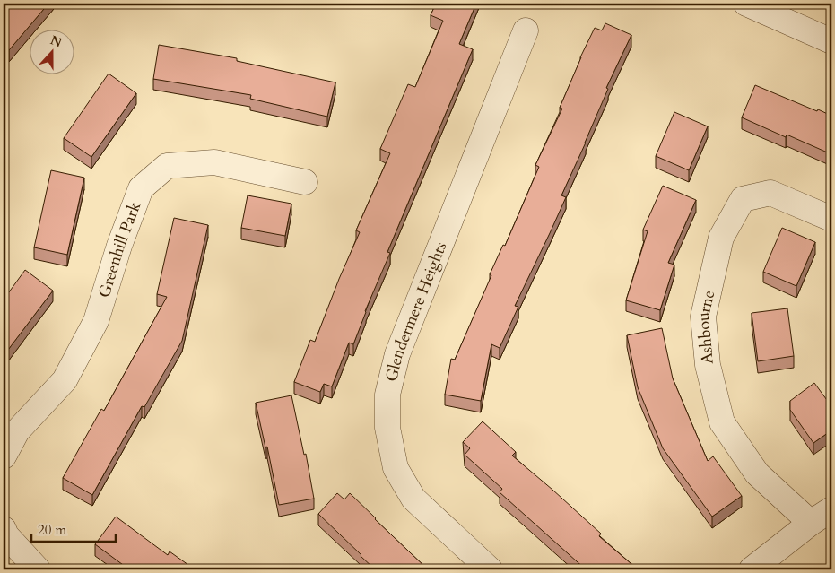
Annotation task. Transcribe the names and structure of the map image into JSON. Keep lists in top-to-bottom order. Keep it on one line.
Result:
{"streets":{"street":["Greenhill Park","Glendermere Heights","Ashbourne"]},"scale_bar":"20 m","north":"top"}
